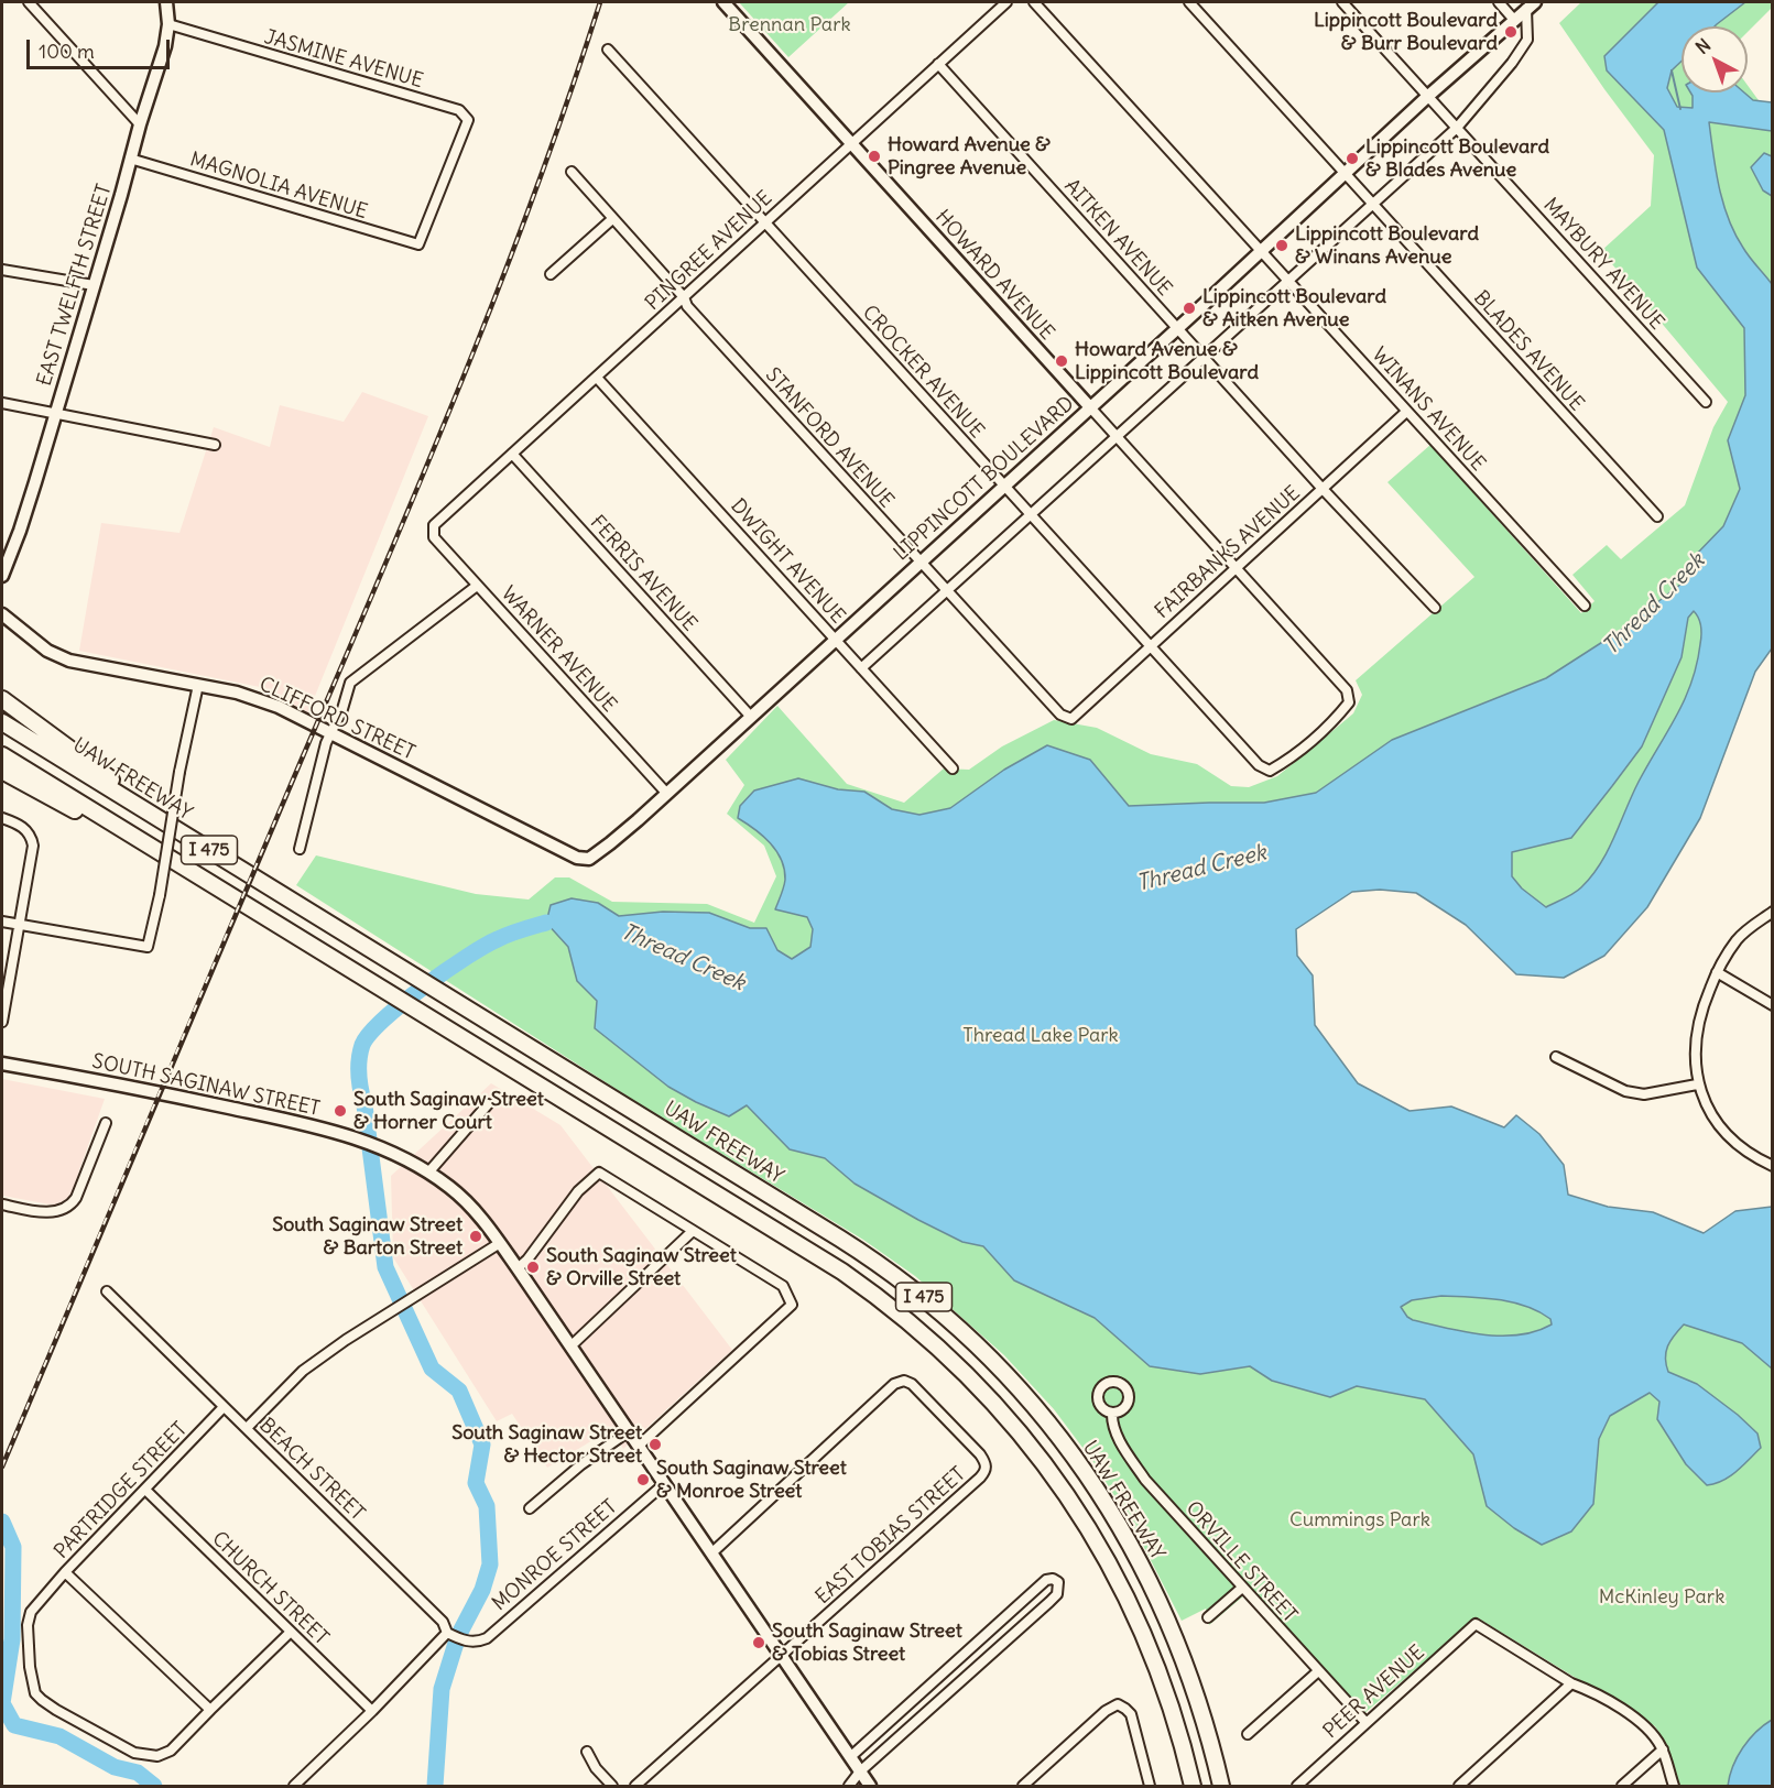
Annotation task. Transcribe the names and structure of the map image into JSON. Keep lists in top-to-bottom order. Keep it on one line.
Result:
{"streets":{"highway":["UAW FREEWAY","I 475"],"street":["JASMINE AVENUE","MAGNOLIA AVENUE","AITKEN AVENUE","PINGREE AVENUE","MAYBURY AVENUE","HOWARD AVENUE","EAST TWELFTH STREET","BLADES AVENUE","CROCKER AVENUE","WINANS AVENUE","STANFORD AVENUE","LIPPINCOTT BOULEVARD","FAIRBANKS AVENUE","DWIGHT AVENUE","FERRIS AVENUE","WARNER AVENUE","CLIFFORD STREET","SOUTH SAGINAW STREET","BEACH STREET","PARTRIDGE STREET","EAST TOBIAS STREET","MONROE STREET","ORVILLE STREET","CHURCH STREET","PEER AVENUE"]},"crossings":[["JASMINE AVENUE","MAGNOLIA AVENUE"],["JASMINE AVENUE","EAST TWELFTH STREET"],["MAGNOLIA AVENUE","EAST TWELFTH STREET"],["AITKEN AVENUE","PINGREE AVENUE"],["AITKEN AVENUE","LIPPINCOTT BOULEVARD"],["AITKEN AVENUE","FAIRBANKS AVENUE"],["PINGREE AVENUE","HOWARD AVENUE"],["PINGREE AVENUE","CROCKER AVENUE"],["PINGREE AVENUE","STANFORD AVENUE"],["PINGREE AVENUE","DWIGHT AVENUE"],["PINGREE AVENUE","FERRIS AVENUE"],["PINGREE AVENUE","WARNER AVENUE"],["MAYBURY AVENUE","LIPPINCOTT BOULEVARD"],["HOWARD AVENUE","CROCKER AVENUE"],["HOWARD AVENUE","LIPPINCOTT BOULEVARD"],["HOWARD AVENUE","FAIRBANKS AVENUE"],["BLADES AVENUE","LIPPINCOTT BOULEVARD"],["CROCKER AVENUE","LIPPINCOTT BOULEVARD"],["CROCKER AVENUE","FAIRBANKS AVENUE"],["WINANS AVENUE","LIPPINCOTT BOULEVARD"],["WINANS AVENUE","FAIRBANKS AVENUE"],["STANFORD AVENUE","LIPPINCOTT BOULEVARD"],["STANFORD AVENUE","FAIRBANKS AVENUE"],["LIPPINCOTT BOULEVARD","DWIGHT AVENUE"],["LIPPINCOTT BOULEVARD","FERRIS AVENUE"],["LIPPINCOTT BOULEVARD","WARNER AVENUE"],["LIPPINCOTT BOULEVARD","CLIFFORD STREET"],["SOUTH SAGINAW STREET","EAST TOBIAS STREET"],["SOUTH SAGINAW STREET","MONROE STREET"],["BEACH STREET","PARTRIDGE STREET"],["BEACH STREET","MONROE STREET"],["PARTRIDGE STREET","CHURCH STREET"],["ORVILLE STREET","PEER AVENUE"]],"water":["Thread Creek"],"parks":["Brennan Park","Thread Lake Park","Cummings Park","McKinley Park"],"places":["Lippincott Boulevard & Burr Boulevard","Howard Avenue & Pingree Avenue","Lippincott Boulevard & Blades Avenue","Lippincott Boulevard & Winans Avenue","Lippincott Boulevard & Aitken Avenue","Howard Avenue & Lippincott Boulevard","South Saginaw Street & Horner Court","South Saginaw Street & Barton Street","South Saginaw Street & Orville Street","South Saginaw Street & Hector Street","South Saginaw Street & Monroe Street","South Saginaw Street & Tobias Street"],"scale_bar":"100 m","north":"top left"}
